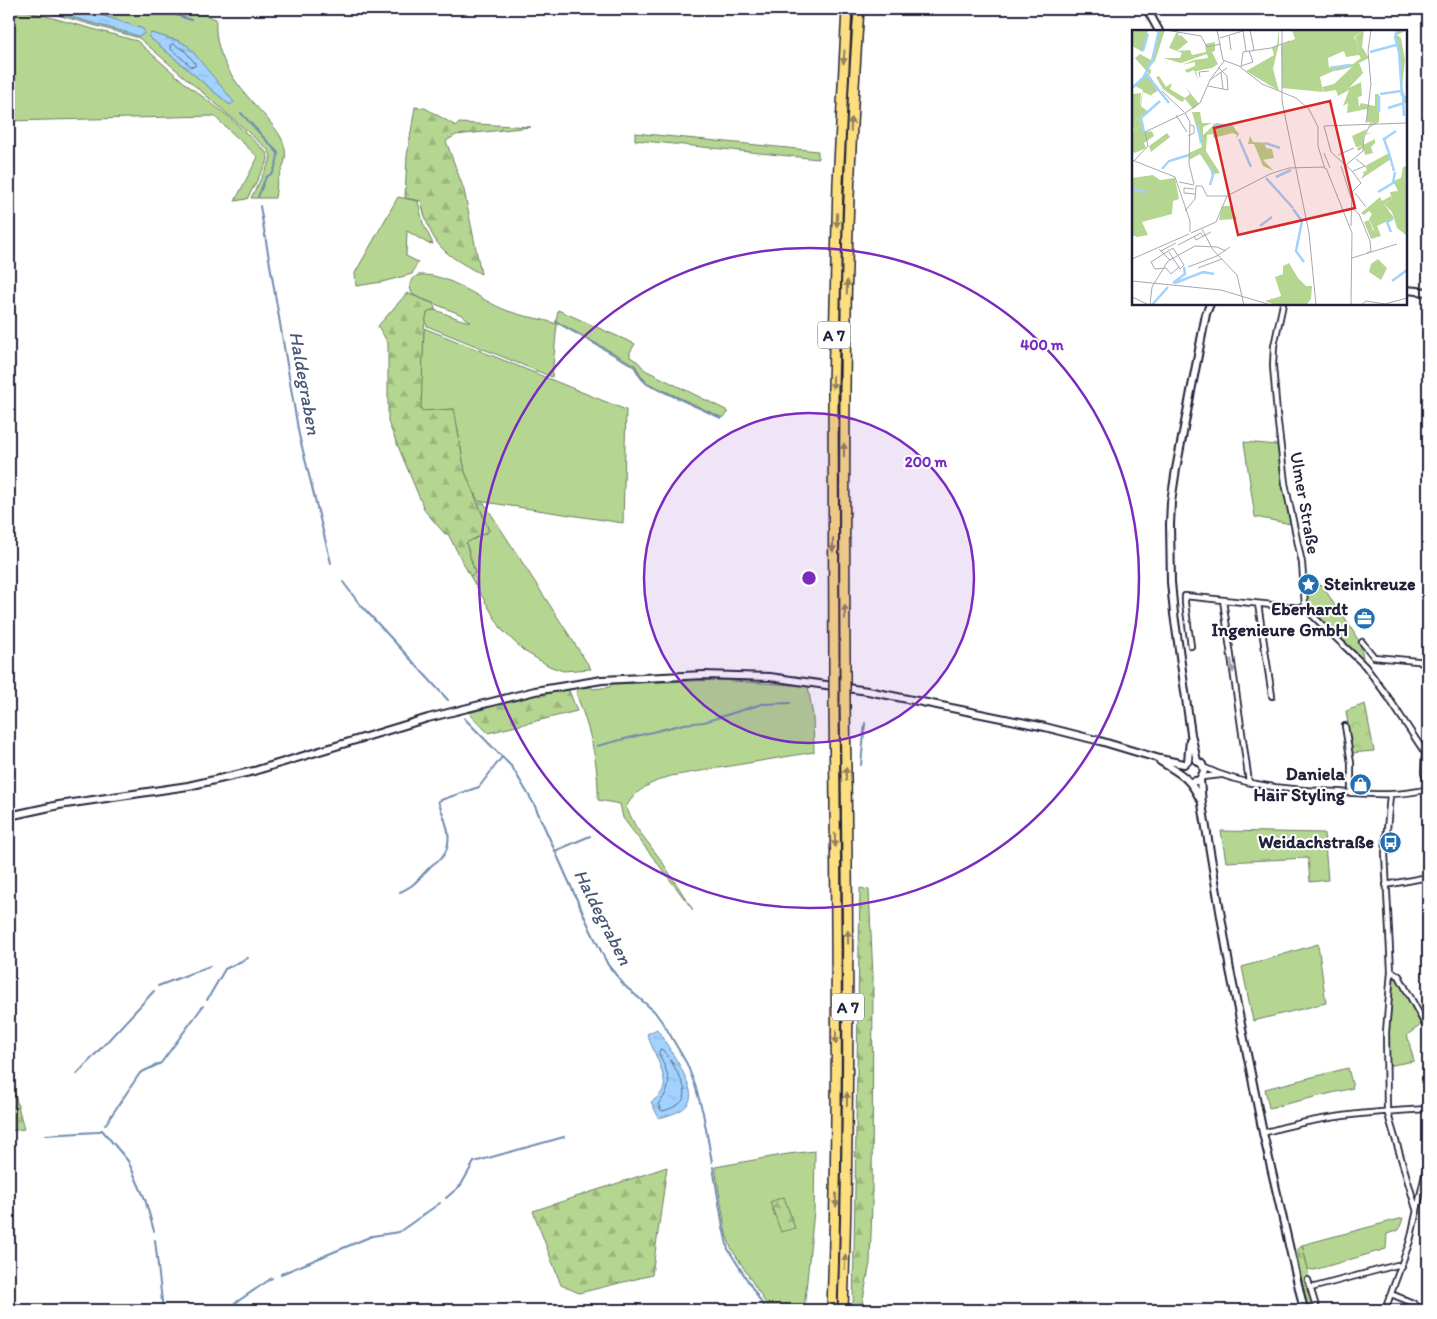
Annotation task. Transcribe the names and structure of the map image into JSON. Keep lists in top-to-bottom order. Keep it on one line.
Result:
{"streets":{"highway":["A 7"],"street":["Ulmer Straße"]},"water":["Haldegraben"],"places":{"place":["Steinkreuze"],"office":["Eberhardt Ingenieure GmbH"],"shop":["Daniela Hair Styling"],"bus stop":["Weidachstraße"]},"rings":["400 m","200 m"]}
